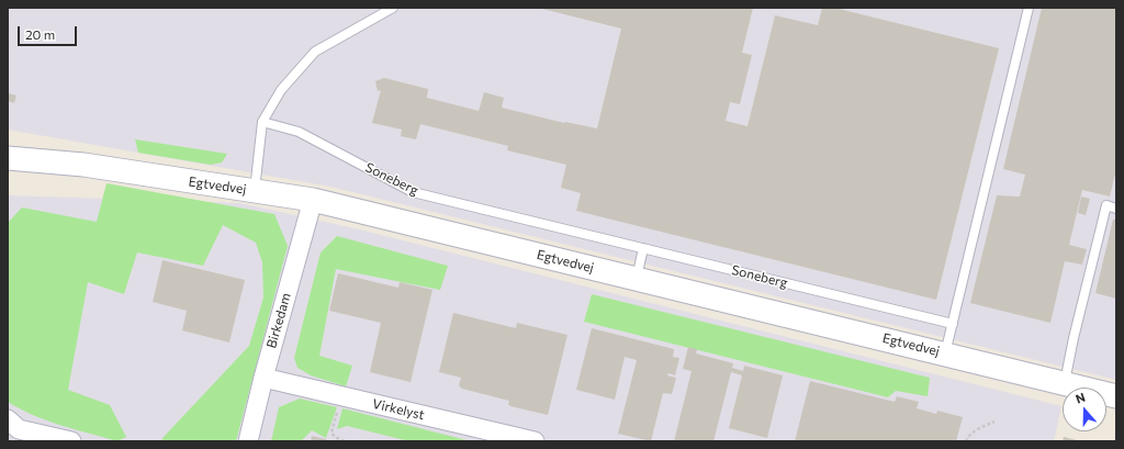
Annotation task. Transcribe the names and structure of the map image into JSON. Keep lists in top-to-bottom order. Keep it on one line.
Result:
{"streets":{"street":["Egtvedvej","Birkedam","Virkelyst"],"lane":["Soneberg"]},"crossings":[["Egtvedvej","Birkedam"],["Birkedam","Virkelyst"]],"scale_bar":"20 m","north":"top"}
